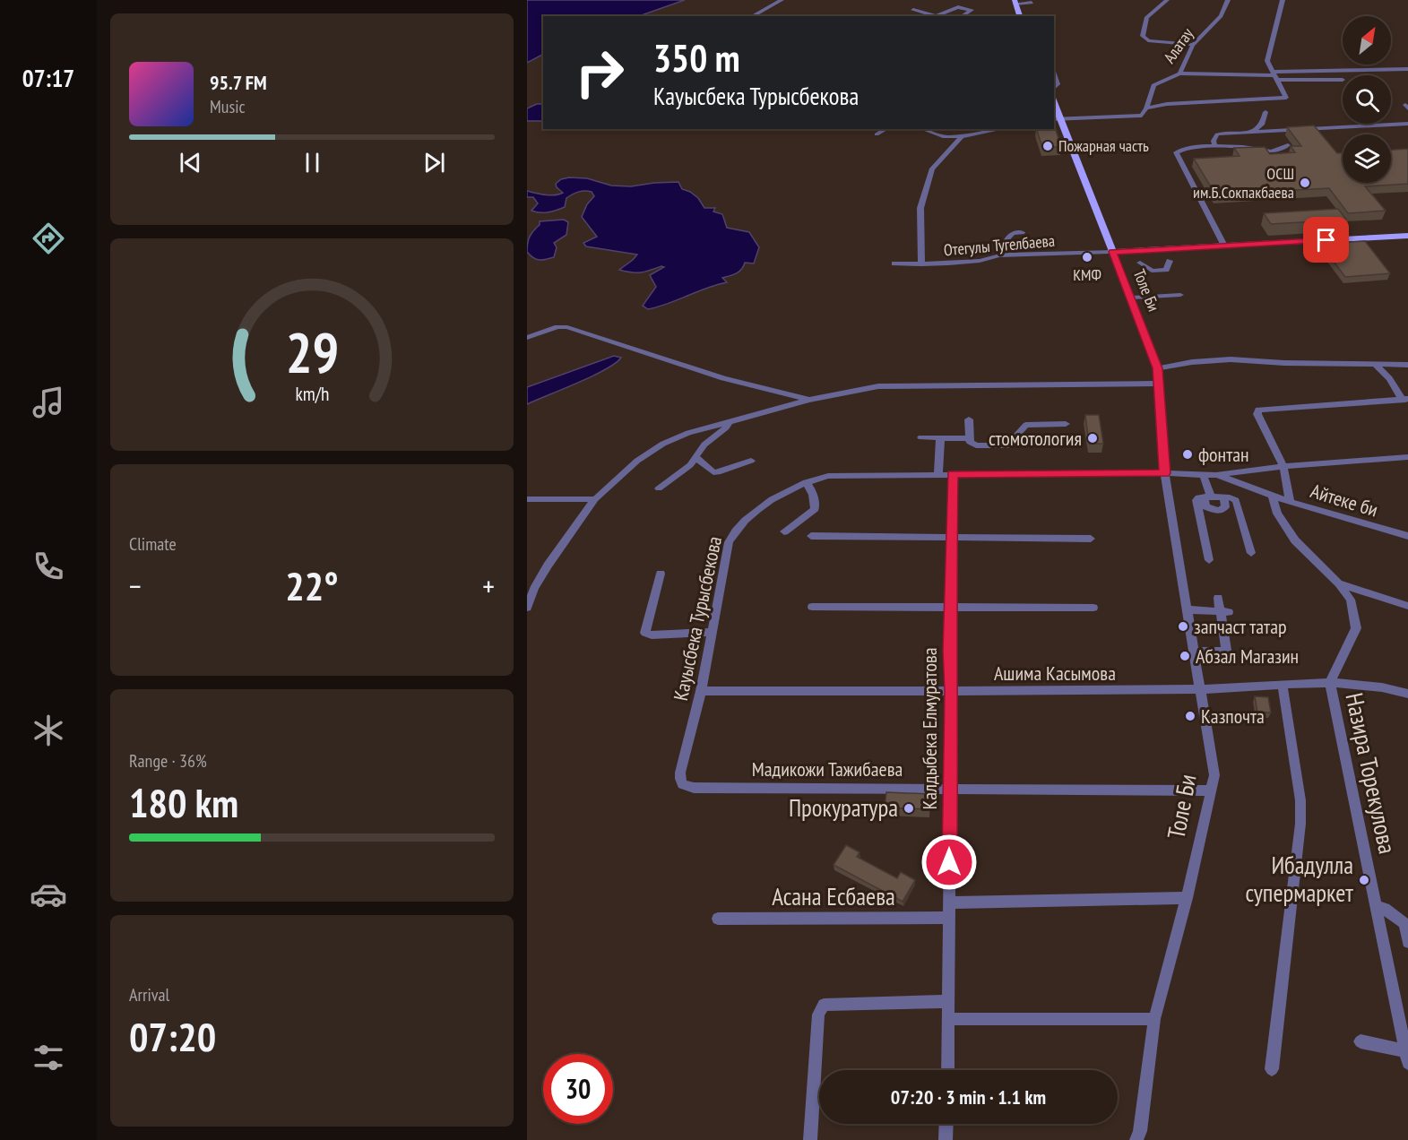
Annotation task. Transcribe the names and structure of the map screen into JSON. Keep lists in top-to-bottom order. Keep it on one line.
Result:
{"streets":{"main road":["Толе Би"],"street":["Алатау","Отегулы Тугелбаева","Айтеке би","Кауысбека Турысбекова","Ашима Касымова","Калдыбека Елмуратова","Мадикожи Тажибаева","Назира Торекулова","Асана Есбаева"]},"crossings":[["Отегулы Тугелбаева","Толе Би"],["Толе Би","Кауысбека Турысбекова"],["Толе Би","Ашима Касымова"],["Толе Би","Мадикожи Тажибаева"],["Айтеке би","Кауысбека Турысбекова"],["Кауысбека Турысбекова","Ашима Касымова"],["Кауысбека Турысбекова","Калдыбека Елмуратова"],["Кауысбека Турысбекова","Мадикожи Тажибаева"],["Ашима Касымова","Калдыбека Елмуратова"],["Ашима Касымова","Назира Торекулова"],["Калдыбека Елмуратова","Мадикожи Тажибаева"],["Калдыбека Елмуратова","Асана Есбаева"]],"places":["Пожарная часть","ОСШ им.Б.Сокпакбаева","КМФ","стомотология","фонтан","запчаст татар","Абзал Магазин","Казпочта","Прокуратура","Ибадулла супермаркет"],"north":"top right","page":{"tabs":"07:17","turn":["350 m","Кауысбека Турысбекова"],"song":["95.7 FM","Music"],"tile":["Climate",["Range · 36%","180 km"],["Arrival","07:20"]],"heat":["−","22°","+"],"limit":"30","trip":"07:20 · 3 min · 1.1 km","gauge":["29","km/h"]}}
